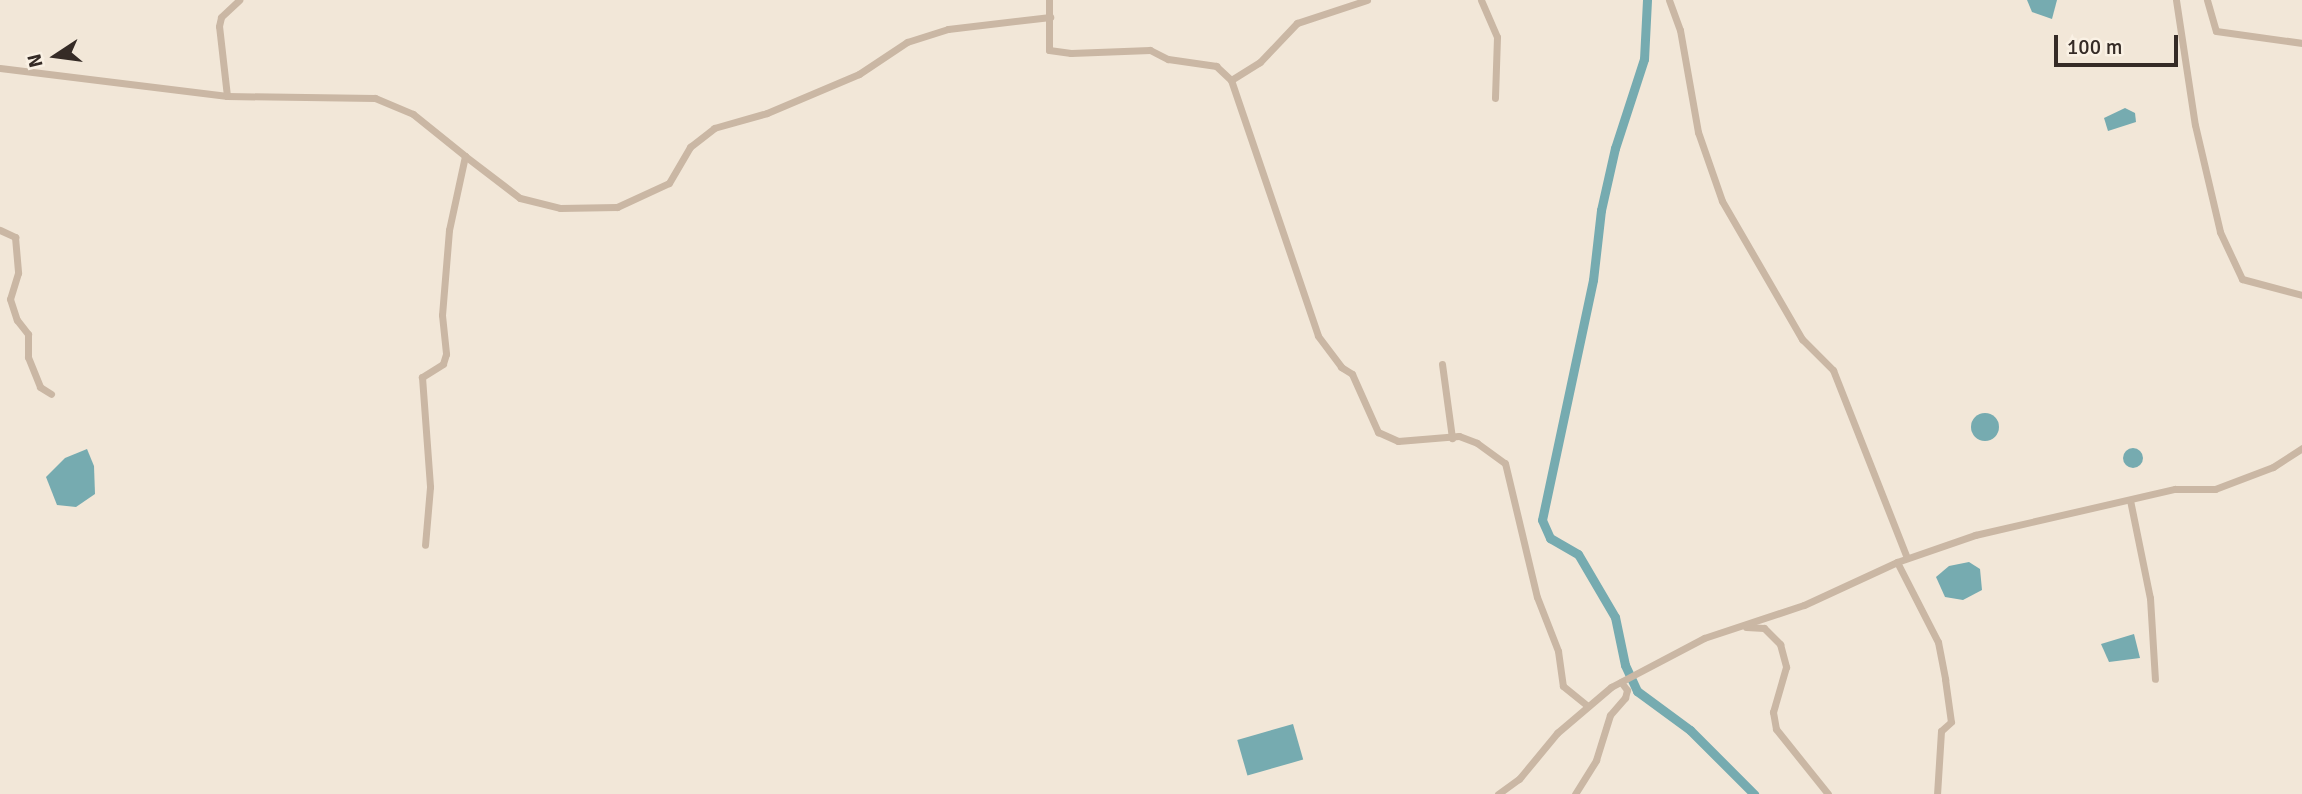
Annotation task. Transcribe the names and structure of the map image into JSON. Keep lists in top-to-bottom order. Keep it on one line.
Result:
{"scale_bar":"100 m","north":"left"}
